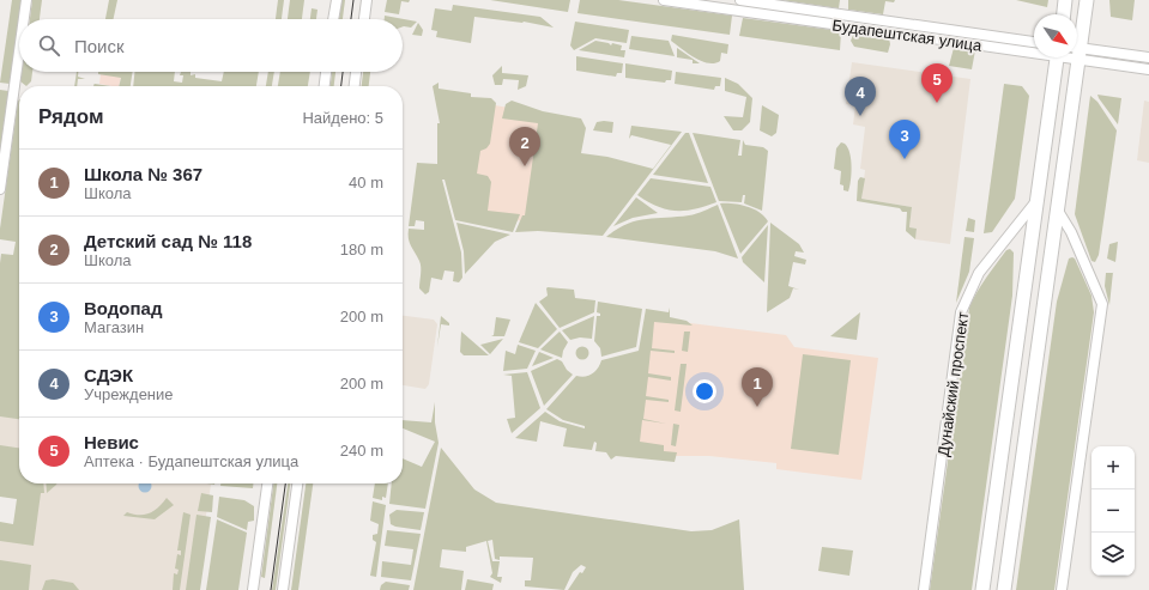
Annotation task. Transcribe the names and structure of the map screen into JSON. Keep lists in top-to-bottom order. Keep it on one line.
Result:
{"streets":{"street":["Будапештская улица","Дунайский проспект"]},"north":"bottom right","page":{"search":"Поиск","pins":["5","4","3","2","1"],"heading":["Рядом","Найдено: 5"],"list":[{"mark":"1","name":"Школа № 367","note":"Школа","value":"40 m"},{"mark":"2","name":"Детский сад № 118","note":"Школа","value":"180 m"},{"mark":"3","name":"Водопад","note":"Магазин","value":"200 m"},{"mark":"4","name":"СДЭК","note":"Учреждение","value":"200 m"},{"mark":"5","name":"Невис","note":"Аптека · Будапештская улица","value":"240 m"}],"map_buttons":["+","−"]}}
